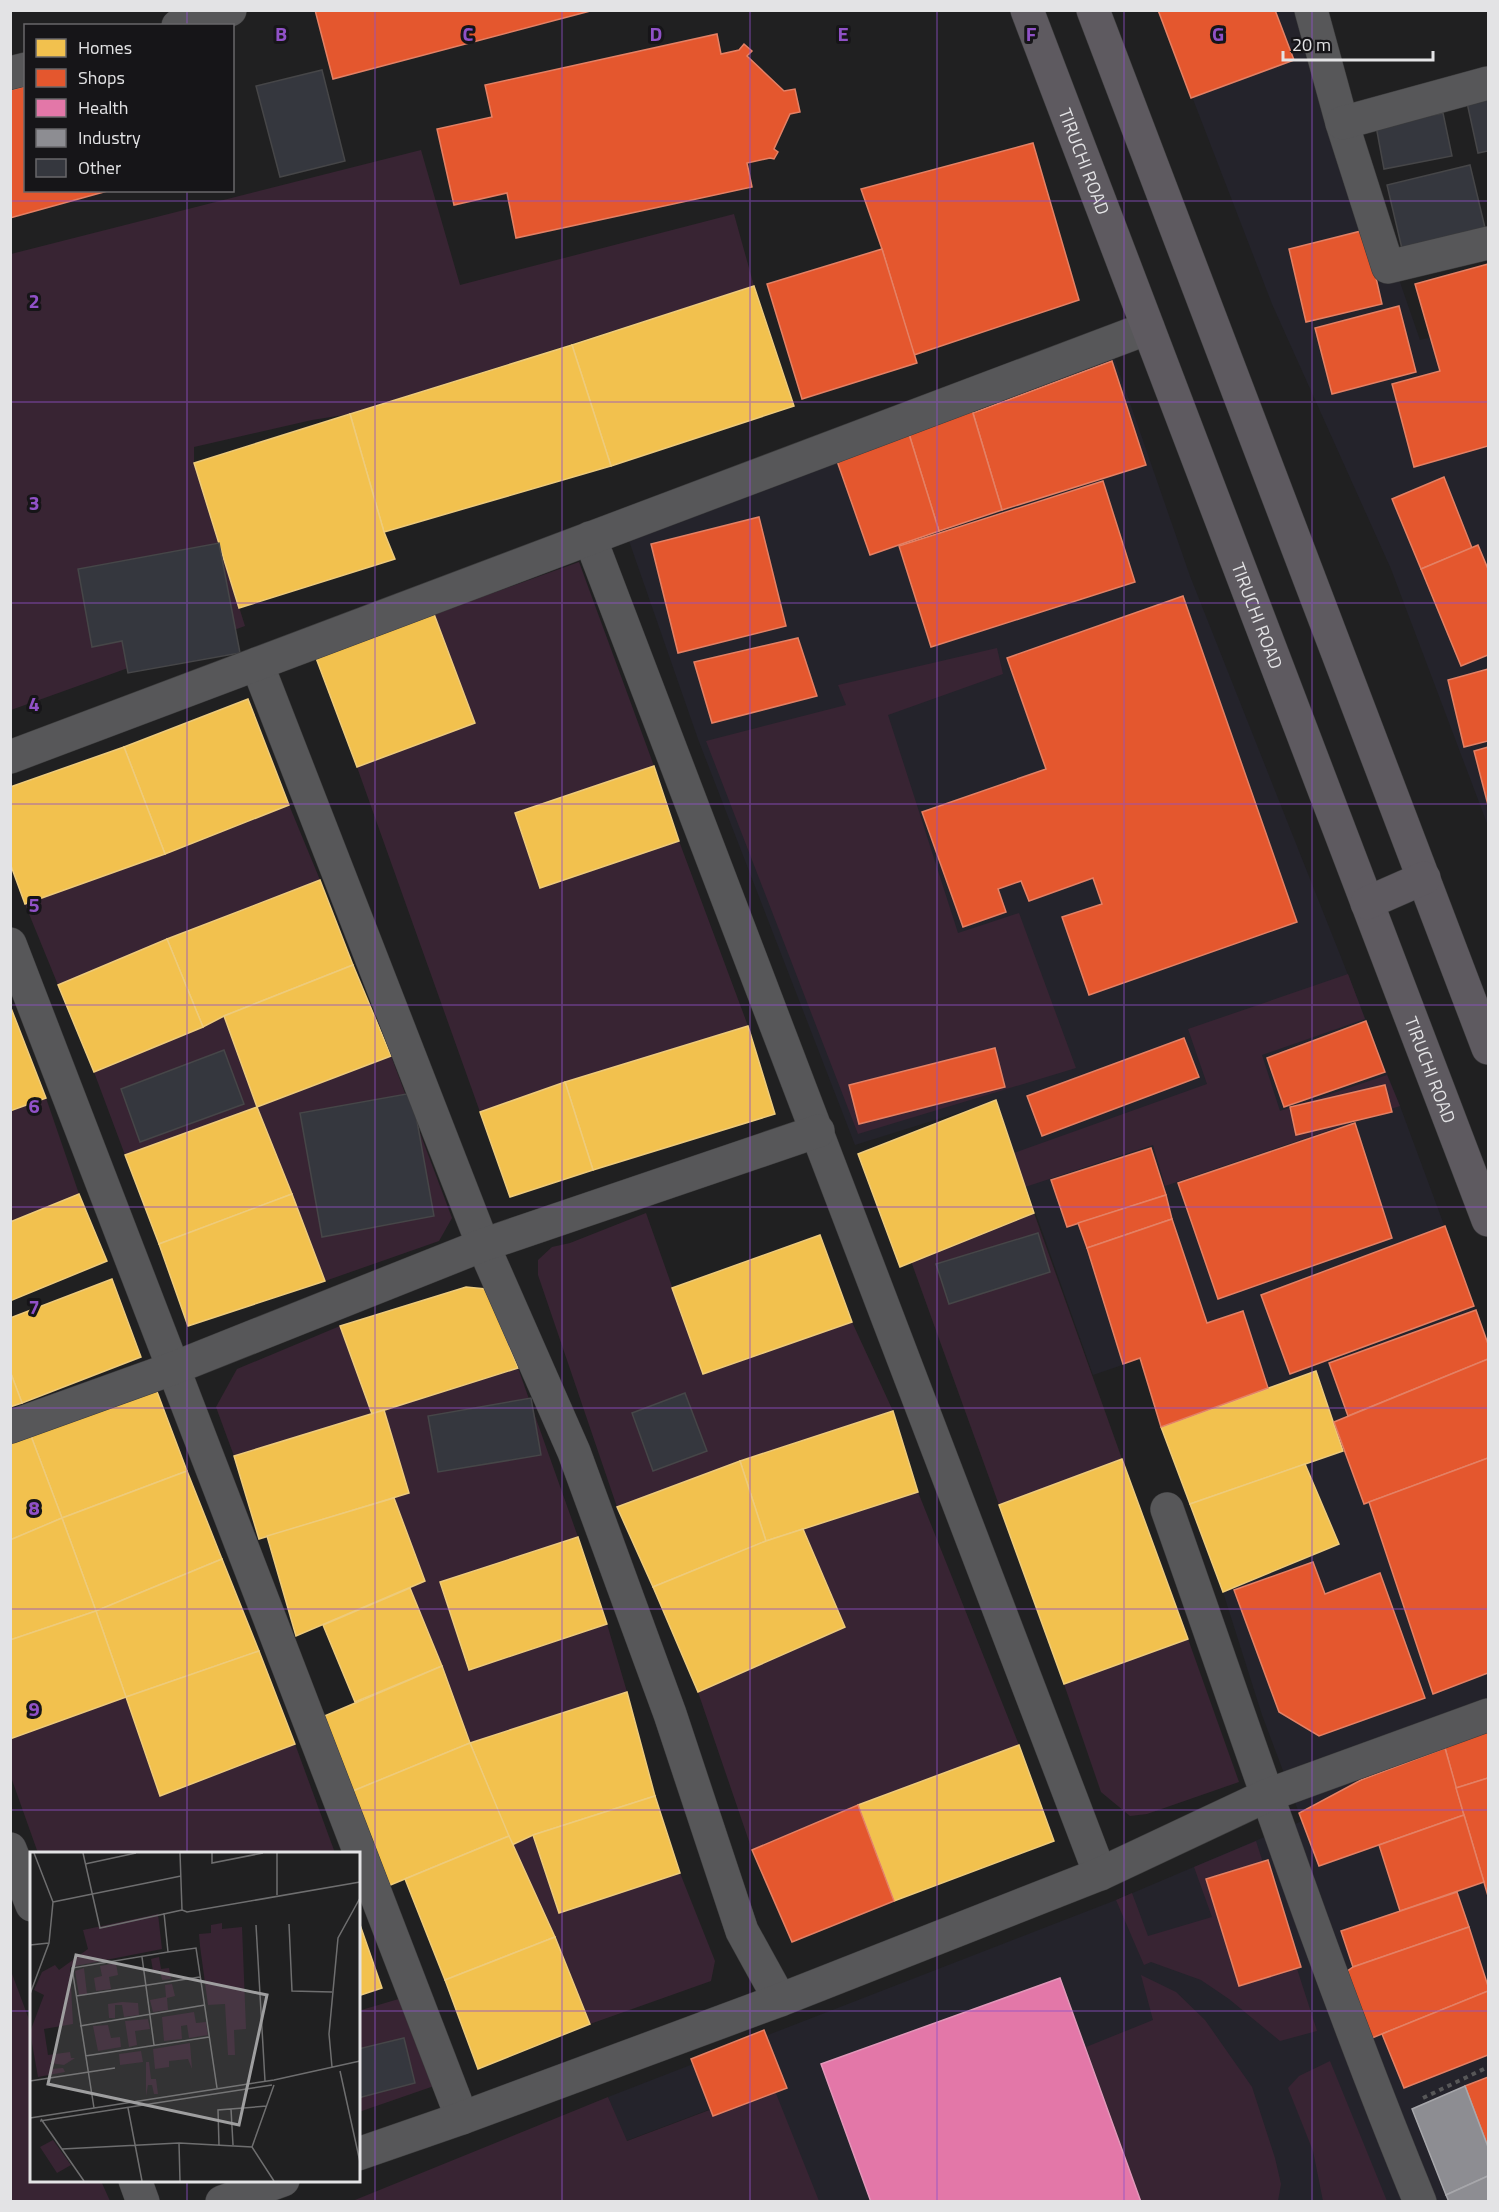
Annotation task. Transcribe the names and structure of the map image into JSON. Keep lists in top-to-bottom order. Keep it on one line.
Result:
{"streets":{"highway":["TIRUCHI ROAD"]},"legend":["Homes","Shops","Health","Industry","Other"],"scale_bar":"20 m","grid":{"columns":["B","C","D","E","F","G"],"rows":["2","3","4","5","6","7","8","9"]}}
